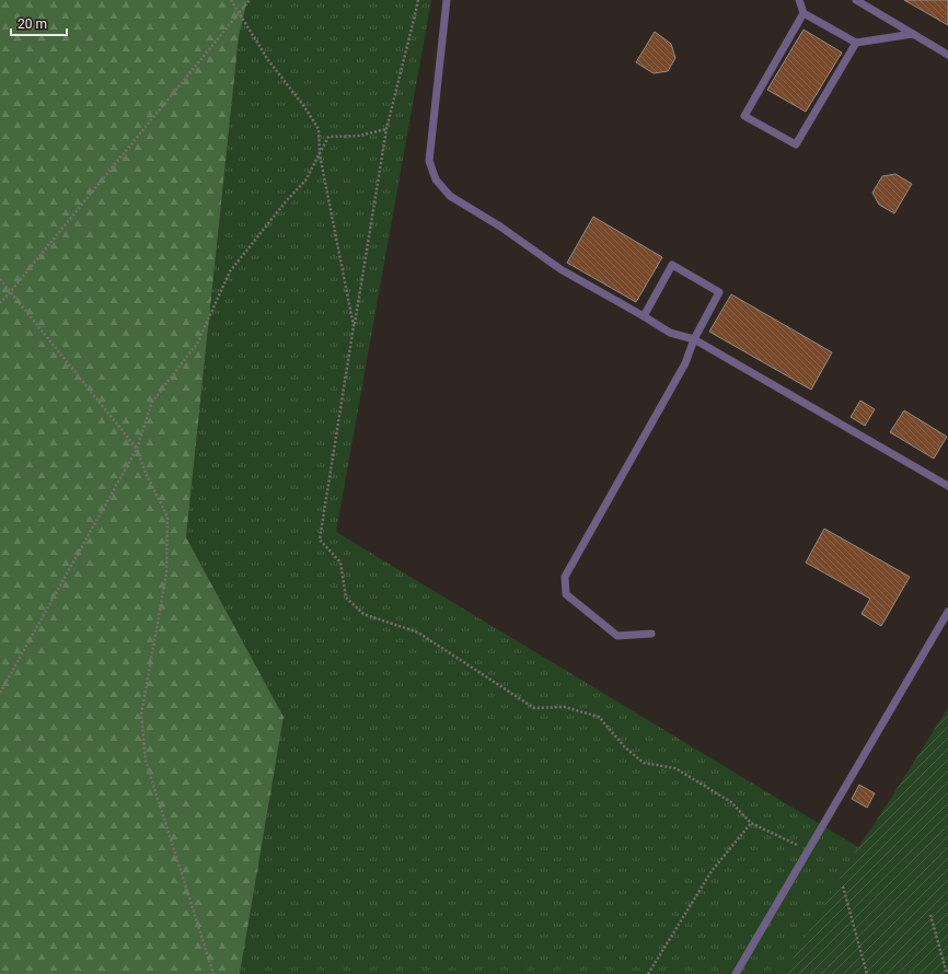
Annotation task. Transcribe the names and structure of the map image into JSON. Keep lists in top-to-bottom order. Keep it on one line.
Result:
{"scale_bar":"20 m"}
